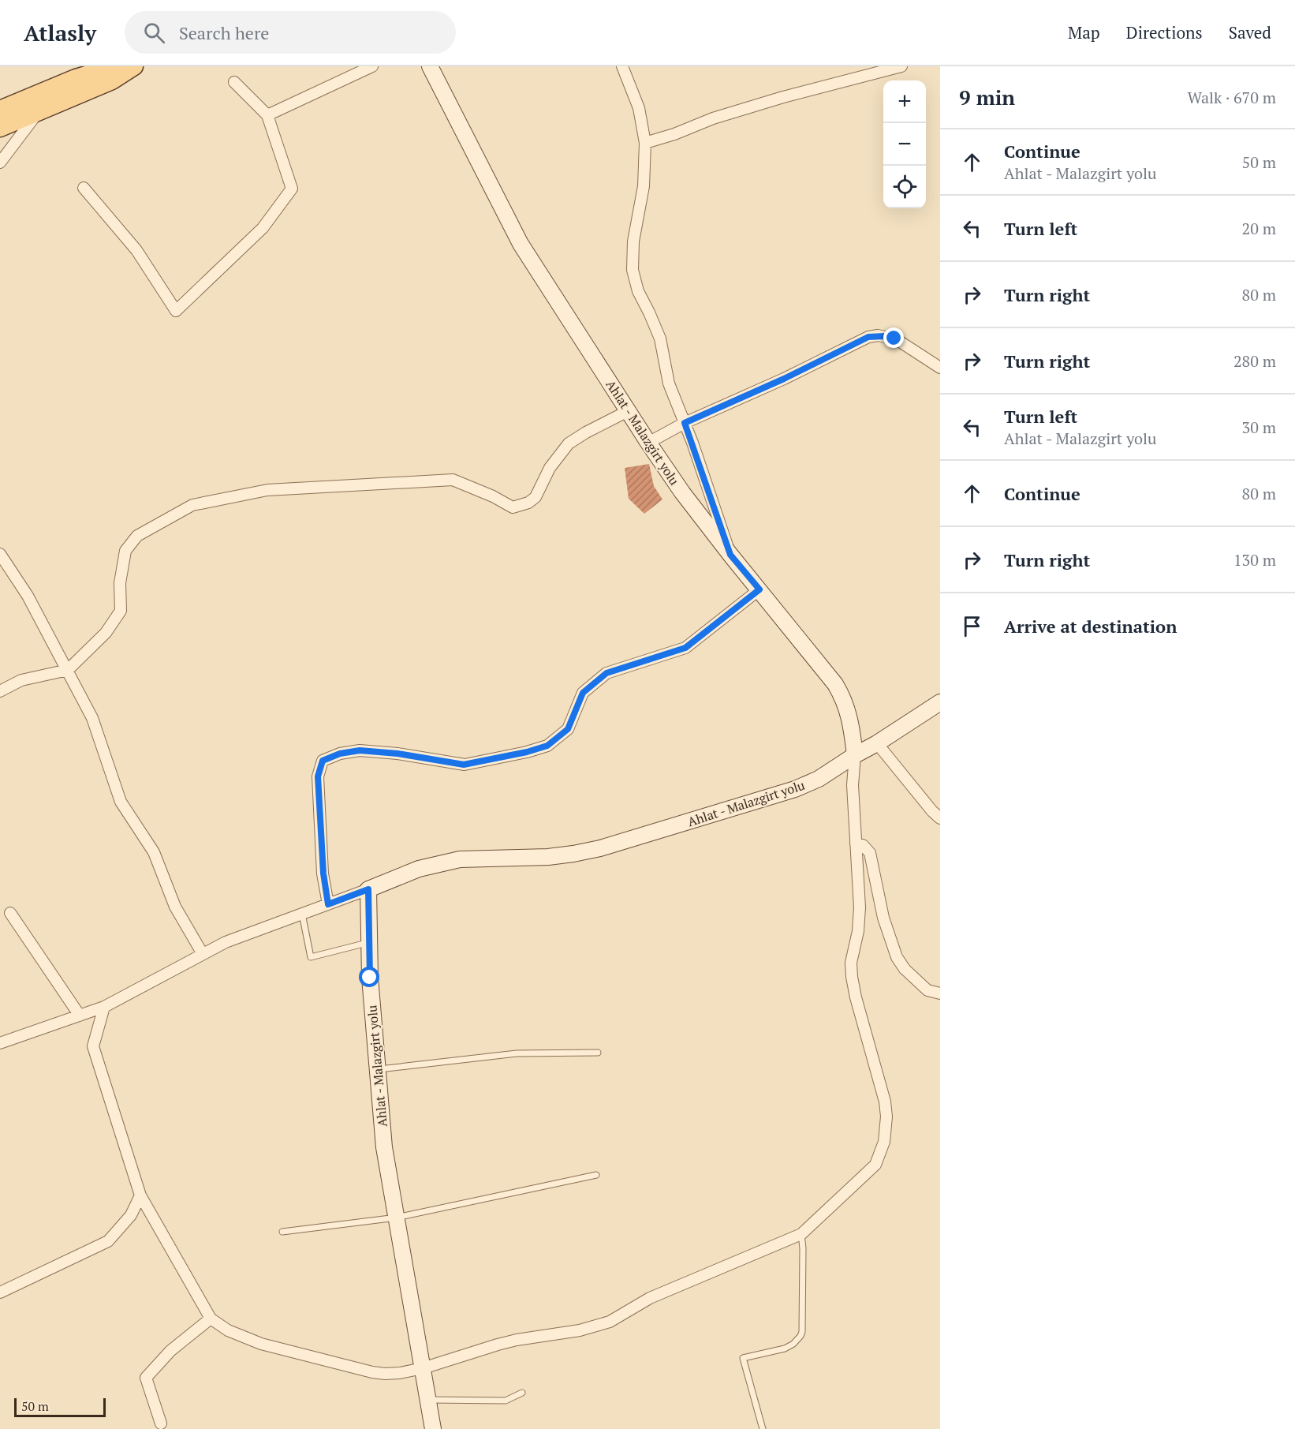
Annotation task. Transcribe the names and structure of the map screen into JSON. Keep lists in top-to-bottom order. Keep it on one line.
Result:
{"streets":{"main road":["Ahlat - Malazgirt yolu"]},"scale_bar":"50 m","page":{"header":"Atlasly","search":"Search here","nav":["Map","Directions","Saved"],"heading":["9 min","Walk · 670 m"],"map_buttons":["+","−"],"list":[["Continue","Ahlat - Malazgirt yolu","50 m"],["Turn left","20 m"],["Turn right","80 m"],["Turn right","280 m"],["Turn left","Ahlat - Malazgirt yolu","30 m"],["Continue","80 m"],["Turn right","130 m"],"Arrive at destination"],"scale":"50 m"}}
